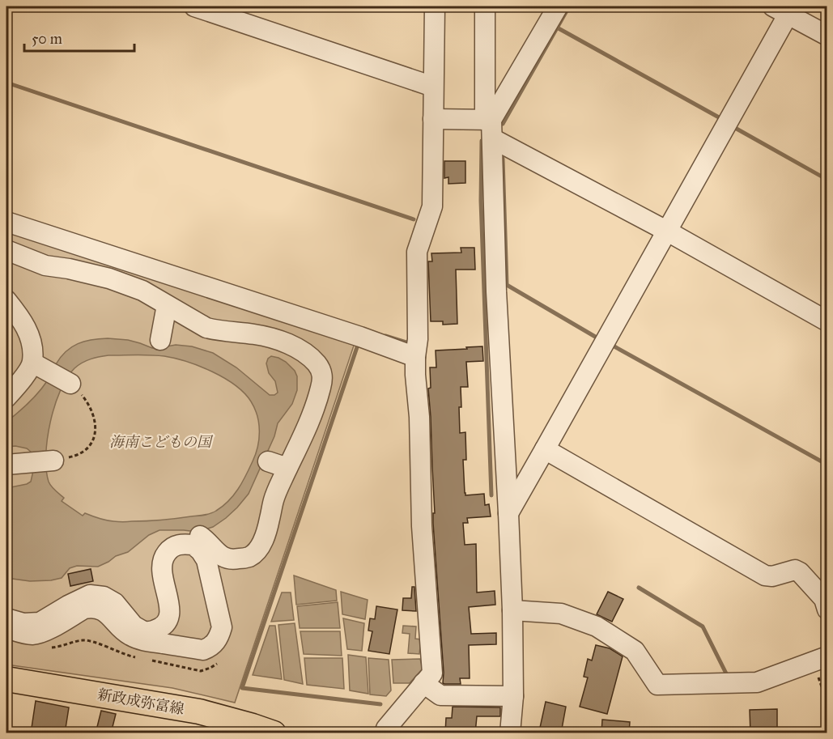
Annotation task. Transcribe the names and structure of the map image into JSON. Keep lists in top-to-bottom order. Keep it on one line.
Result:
{"streets":{"main road":["新政成弥富線"]},"parks":["海南こどもの国"],"scale_bar":"50 m"}
